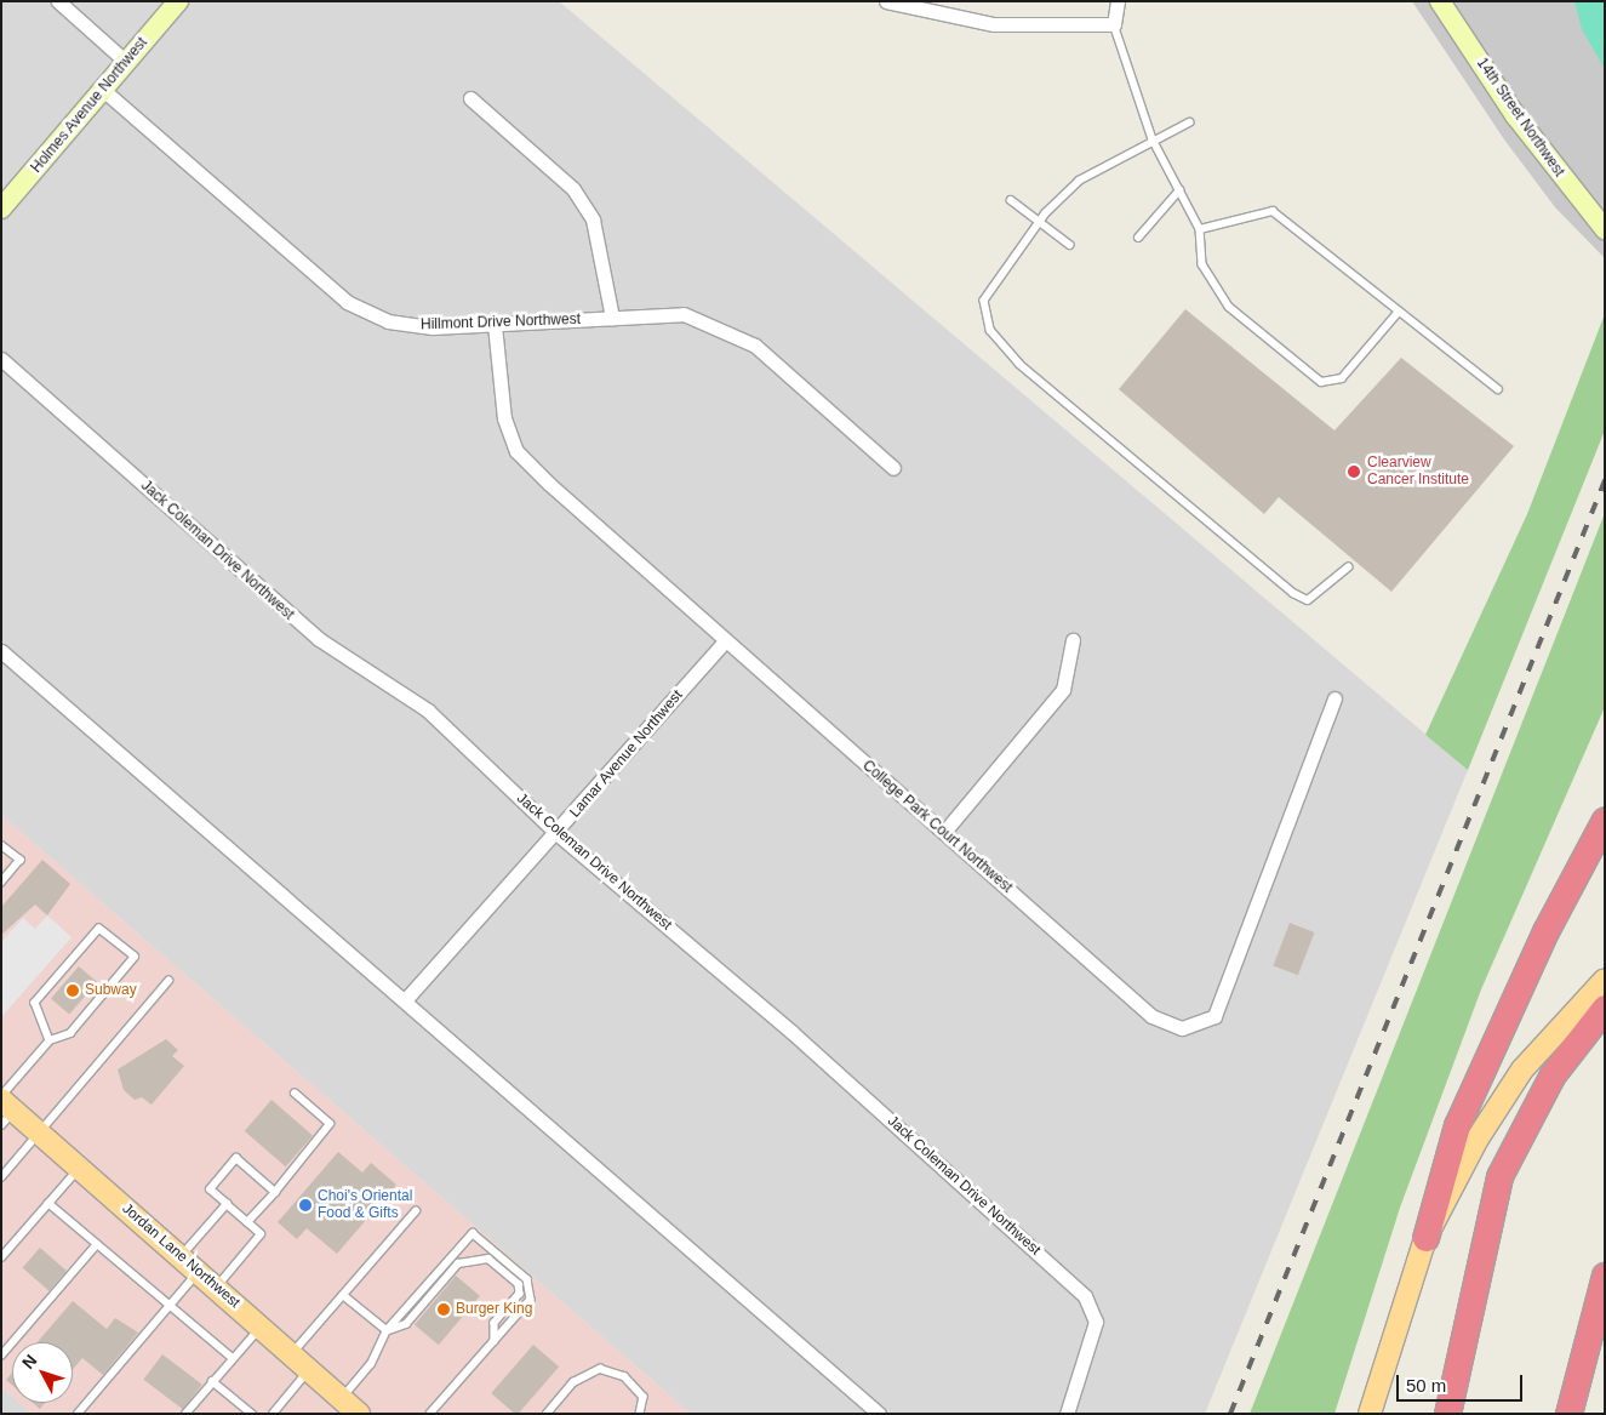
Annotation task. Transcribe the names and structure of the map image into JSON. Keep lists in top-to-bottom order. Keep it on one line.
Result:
{"streets":{"main road":["Jordan Lane Northwest"],"street":["Holmes Avenue Northwest","14th Street Northwest","Hillmont Drive Northwest","Jack Coleman Drive Northwest","Lamar Avenue Northwest","College Park Court Northwest"]},"crossings":[["Holmes Avenue Northwest","Hillmont Drive Northwest"],["Hillmont Drive Northwest","College Park Court Northwest"],["Jack Coleman Drive Northwest","Lamar Avenue Northwest"],["Lamar Avenue Northwest","College Park Court Northwest"]],"places":["Clearview Cancer Institute","Subway","Choi's Oriental Food & Gifts","Burger King"],"scale_bar":"50 m","north":"top left"}
